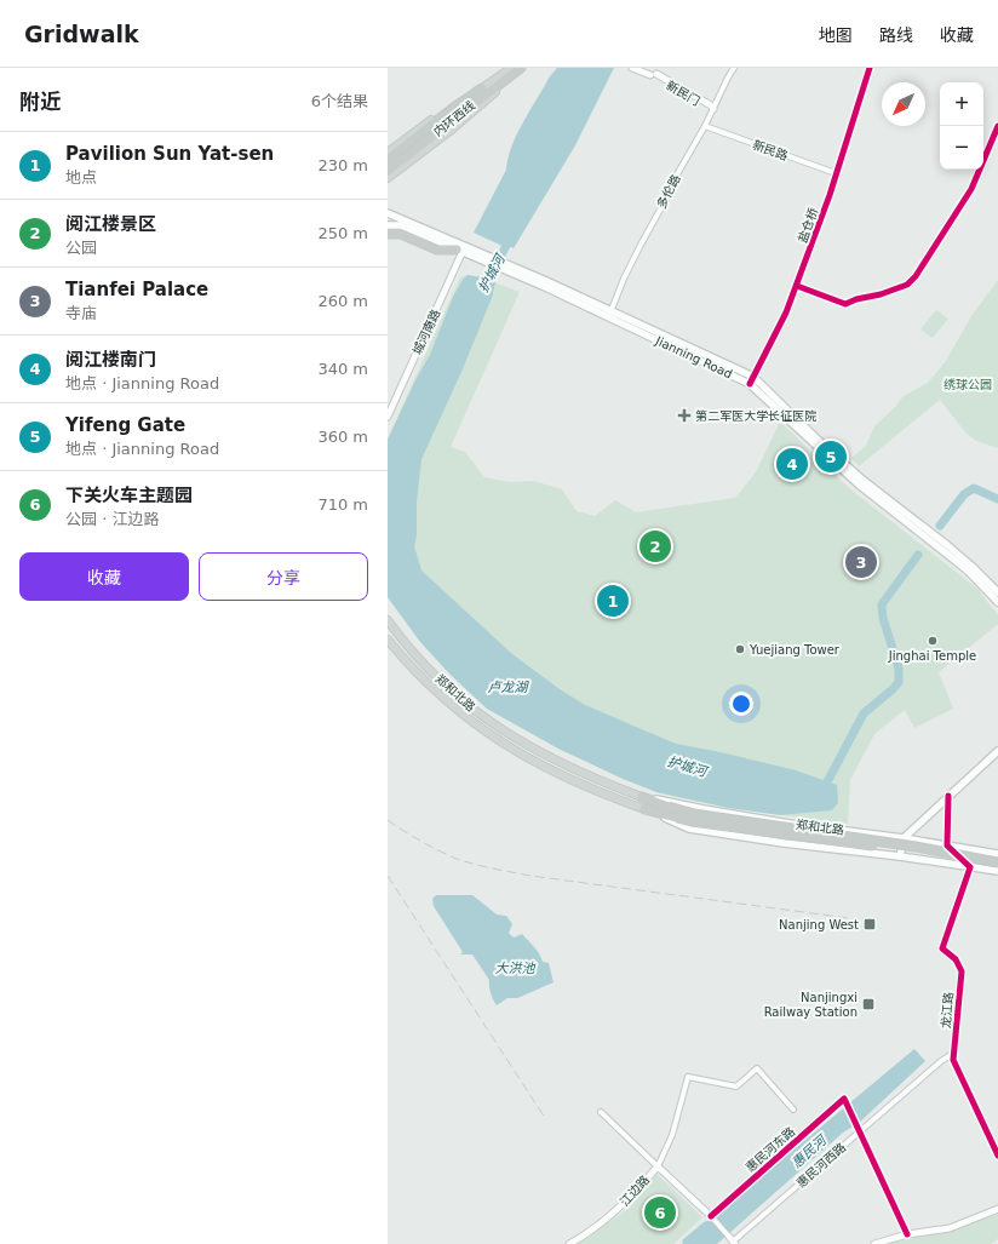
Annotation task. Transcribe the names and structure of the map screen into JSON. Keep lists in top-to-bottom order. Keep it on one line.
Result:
{"streets":{"highway":["内环西线","郑和北路"],"main road":["Jianning Road"],"street":["新民路","多伦路","盐仓桥","城河南路","龙江路","惠民河东路","惠民河西路","江边路"]},"crossings":[["新民路","多伦路"],["新民路","盐仓桥"],["多伦路","Jianning Road"],["盐仓桥","Jianning Road"],["城河南路","Jianning Road"],["郑和北路","龙江路"],["龙江路","惠民河西路"],["惠民河东路","惠民河西路"],["惠民河东路","江边路"],["惠民河西路","江边路"]],"water":["护城河","卢龙湖","大洪池","惠民河"],"parks":["绣球公园"],"places":{"health":["第二军医大学长征医院"],"other":["Jinghai Temple","Yuejiang Tower"],"transit":["Nanjing West","Nanjingxi Railway Station"]},"north":"bottom left","page":{"header":"Gridwalk","nav":["地图","路线","收藏"],"heading":["附近","6个结果"],"map_buttons":["+","−"],"list":[{"mark":"1","name":"Pavilion Sun Yat-sen","note":"地点","value":"230 m"},{"mark":"2","name":"阅江楼景区","note":"公园","value":"250 m"},{"mark":"3","name":"Tianfei Palace","note":"寺庙","value":"260 m"},{"mark":"4","name":"阅江楼南门","note":"地点 · Jianning Road","value":"340 m"},{"mark":"5","name":"Yifeng Gate","note":"地点 · Jianning Road","value":"360 m"},{"mark":"6","name":"下关火车主题园","note":"公园 · 江边路","value":"710 m"}],"pins":["5","4","2","3","1","6"],"buttons":["收藏","分享"]}}
